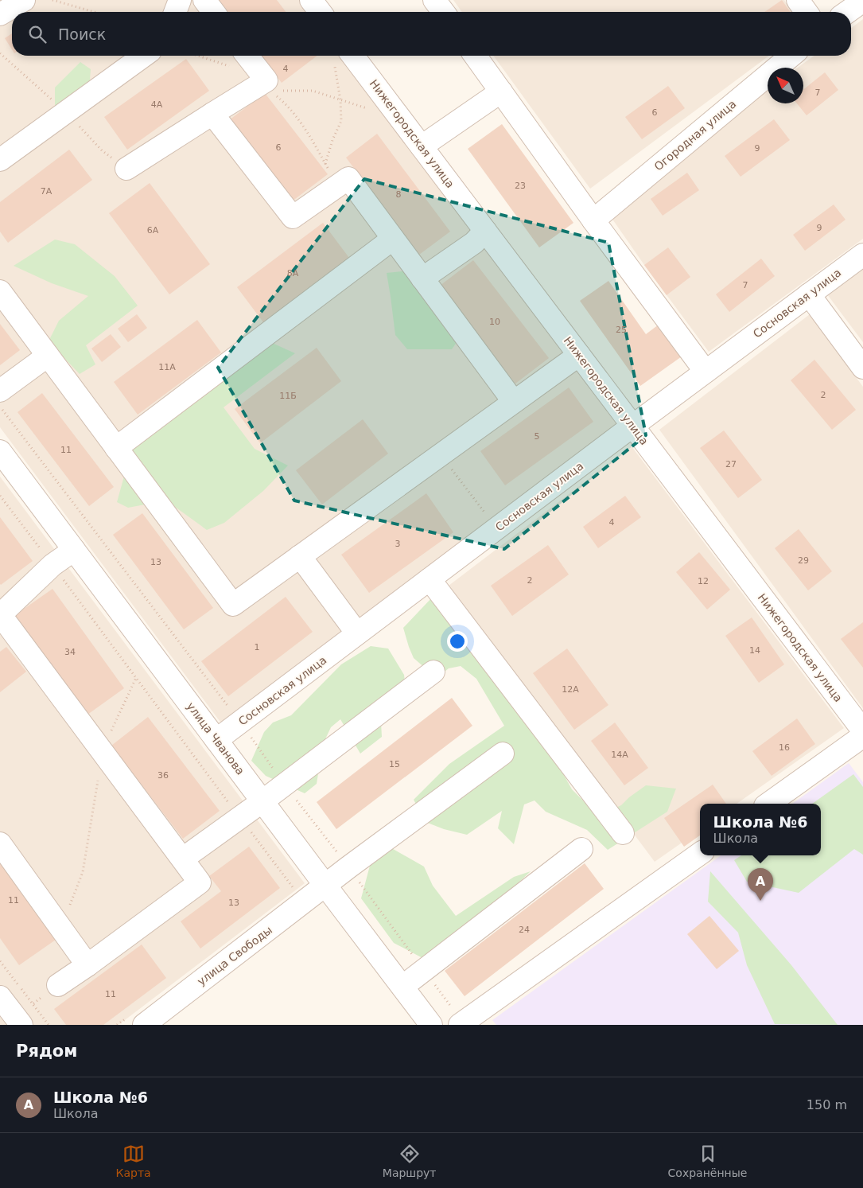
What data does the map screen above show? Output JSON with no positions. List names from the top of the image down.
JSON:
{
  "streets": {
    "street": [
      "Нижегородская улица",
      "Огородная улица",
      "Сосновская улица",
      "улица Чванова",
      "улица Свободы"
    ]
  },
  "crossings": [
    ["Нижегородская улица", "Сосновская улица"],
    ["Сосновская улица", "улица Чванова"],
    ["улица Чванова", "улица Свободы"]
  ],
  "house_numbers": [
    "4",
    "7",
    "4А",
    "6",
    "6",
    "9",
    "23",
    "7А",
    "8",
    "9",
    "6А",
    "8А",
    "7",
    "10",
    "25",
    "11А",
    "2",
    "11Б",
    "5",
    "11",
    "27",
    "4",
    "3",
    "29",
    "13",
    "2",
    "12",
    "1",
    "14",
    "34",
    "12А",
    "16",
    "14А",
    "15",
    "36",
    "11",
    "13",
    "24",
    "11"
  ],
  "north": "top left",
  "page": {
    "search": "Поиск",
    "popup": ["Школа №6", "Школа"],
    "pins": "A",
    "heading": "Рядом",
    "list": [
      {
        "mark": "A",
        "name": "Школа №6",
        "note": "Школа",
        "value": "150 m"
      }
    ],
    "nav": ["Карта", "Маршрут", "Сохранённые"]
  }
}
